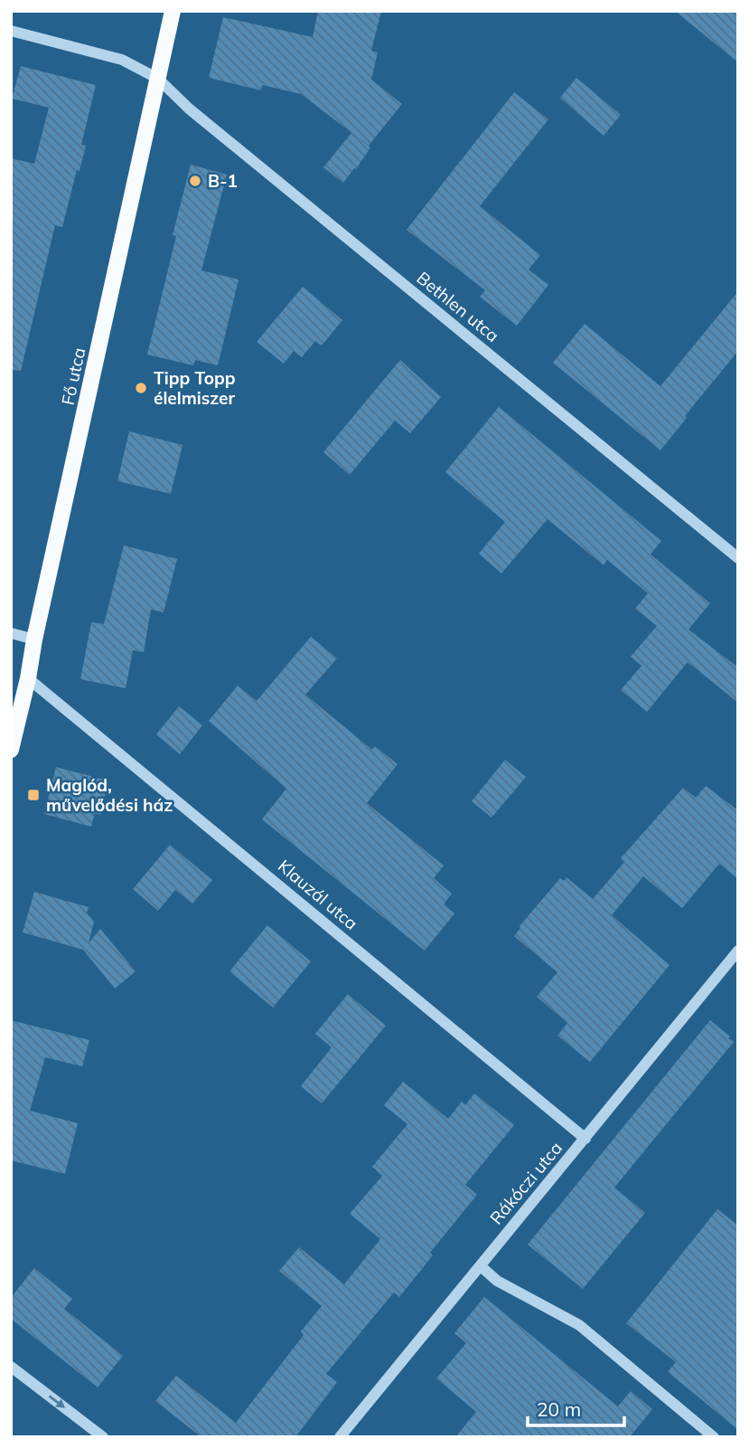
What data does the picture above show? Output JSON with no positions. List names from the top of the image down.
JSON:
{
  "streets": {
    "main road": ["Fő utca"],
    "street": ["Bethlen utca", "Klauzál utca", "Rákóczi utca"]
  },
  "crossings": [
    ["Bethlen utca", "Fő utca"],
    ["Fő utca", "Klauzál utca"],
    ["Klauzál utca", "Rákóczi utca"]
  ],
  "places": {
    "other": ["B-1", "Tipp Topp élelmiszer"],
    "transit": ["Maglód, művelődési ház"]
  },
  "scale_bar": "20 m"
}
